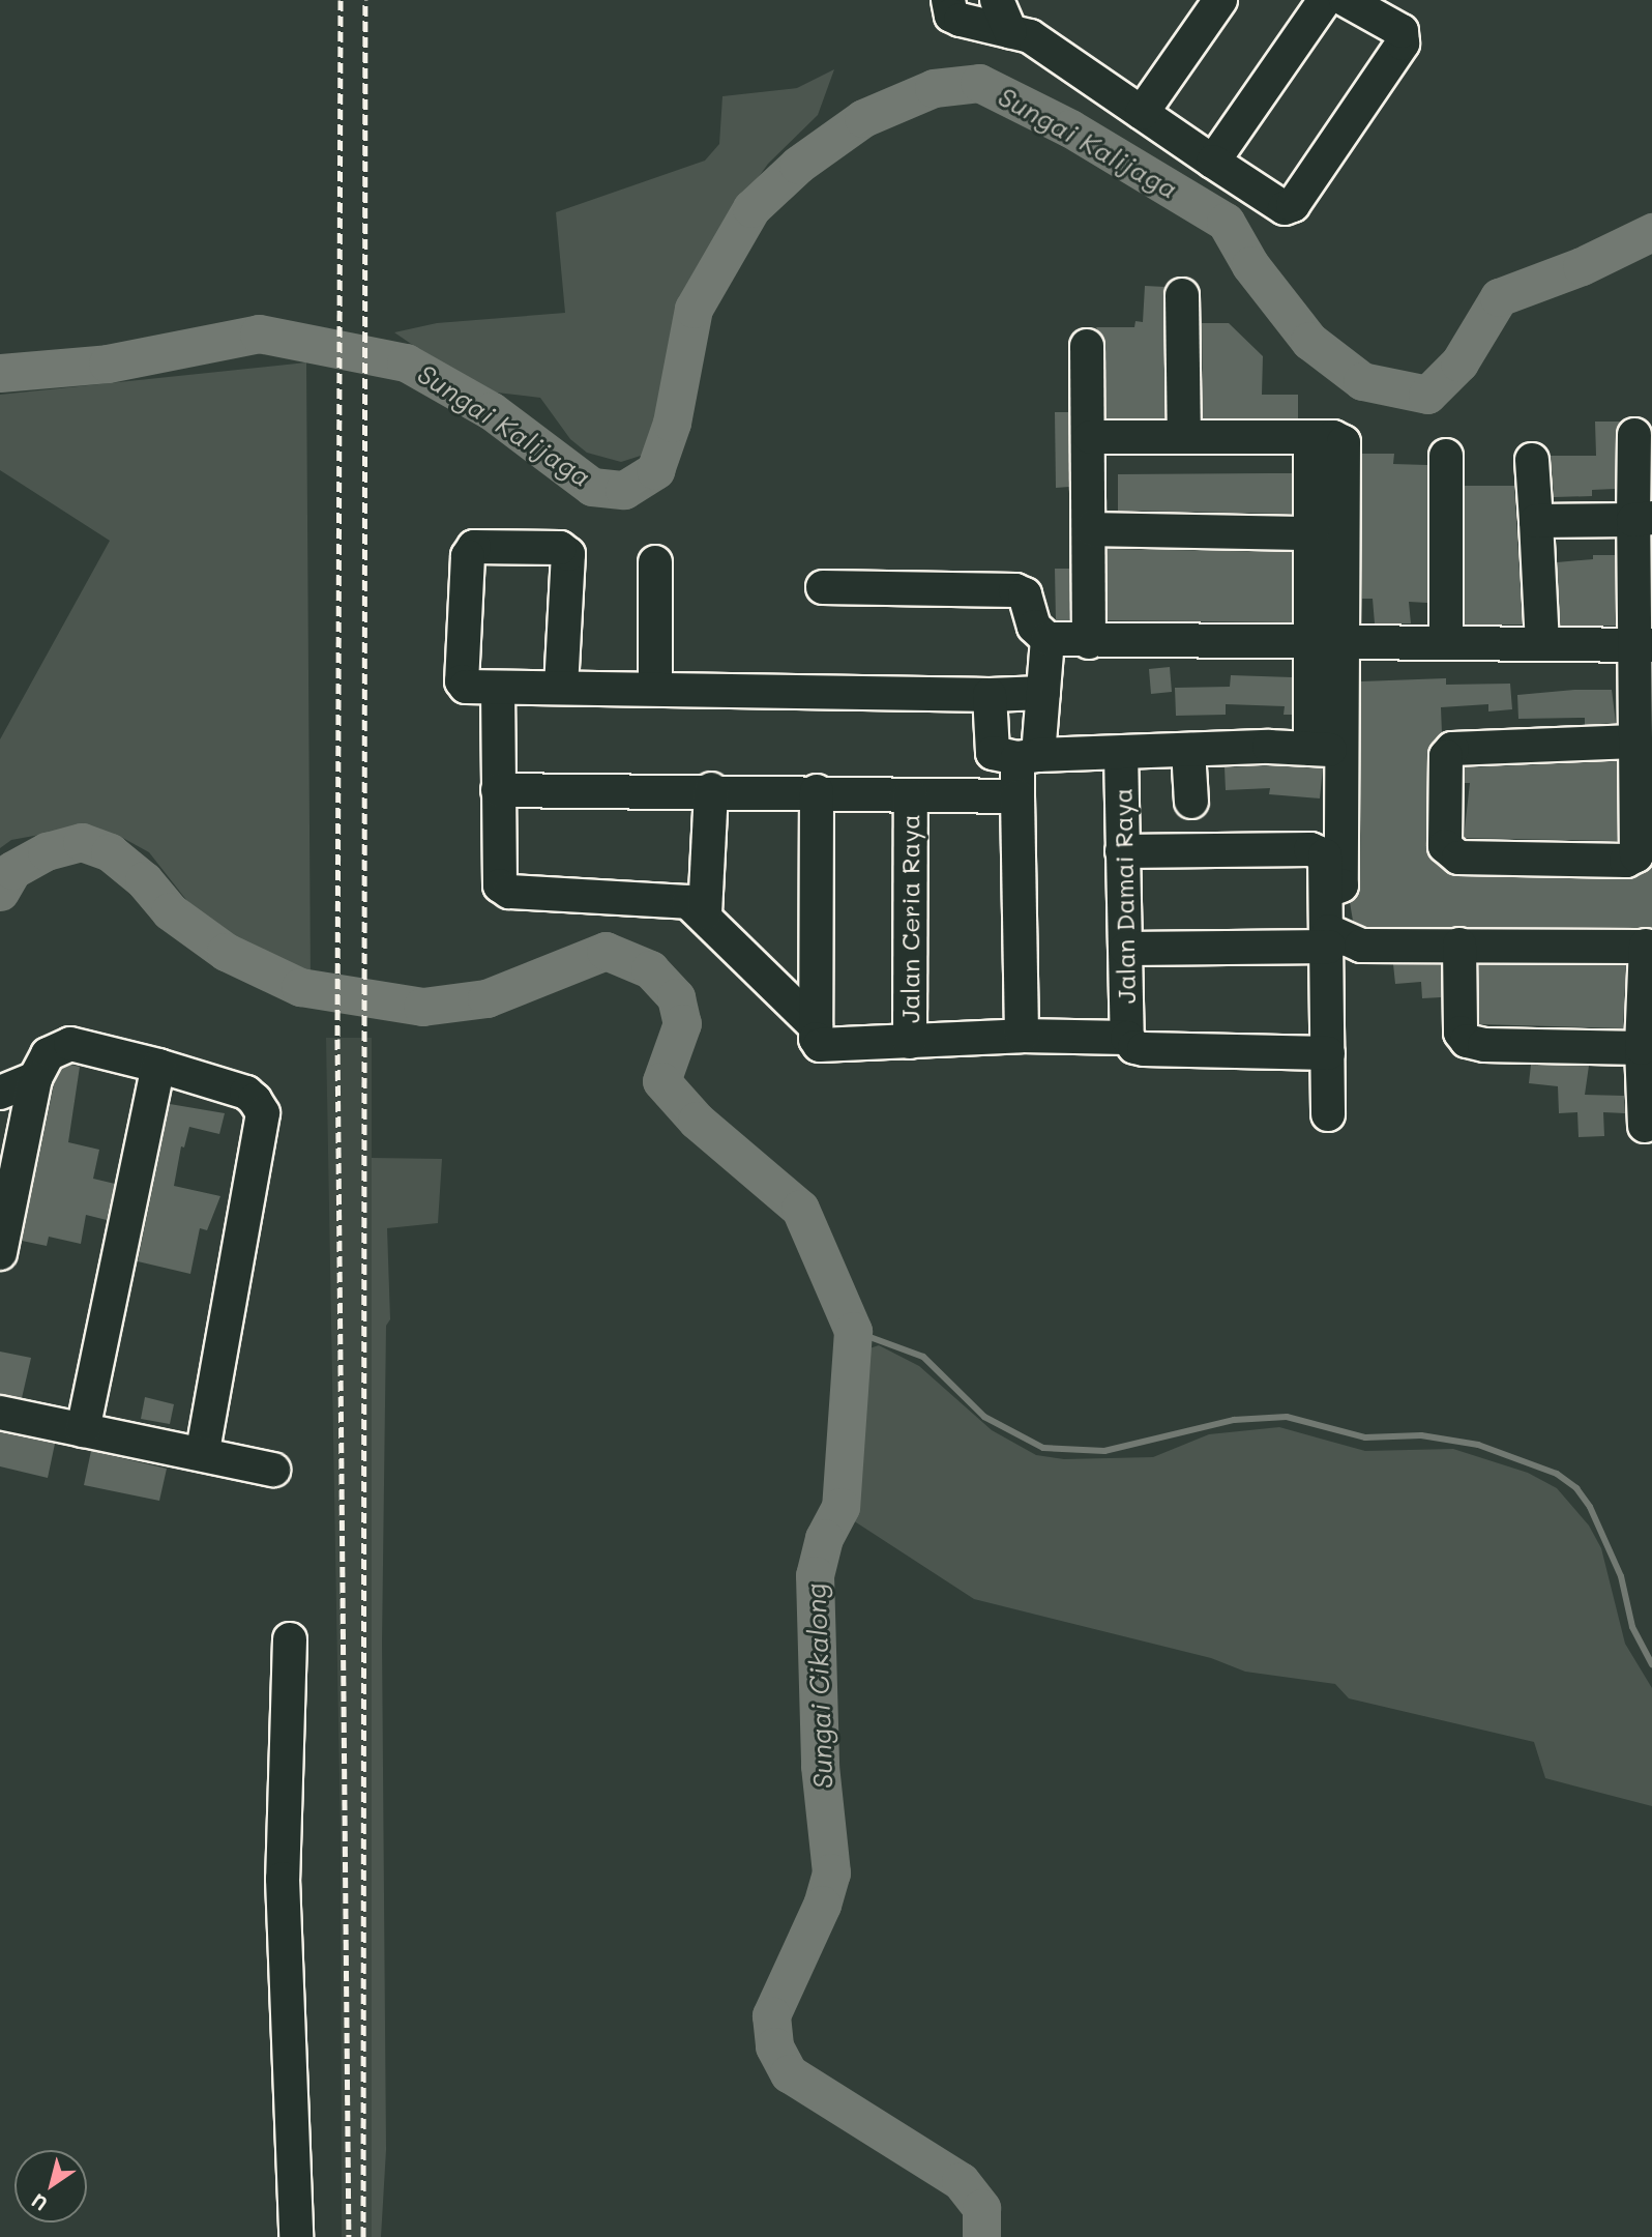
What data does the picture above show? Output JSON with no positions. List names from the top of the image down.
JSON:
{
  "streets": {
    "street": ["Jalan Damai Raya", "Jalan Ceria Raya"]
  },
  "water": ["Sungai Kalijaga", "Sungai Cikalong"],
  "north": "bottom left"
}
